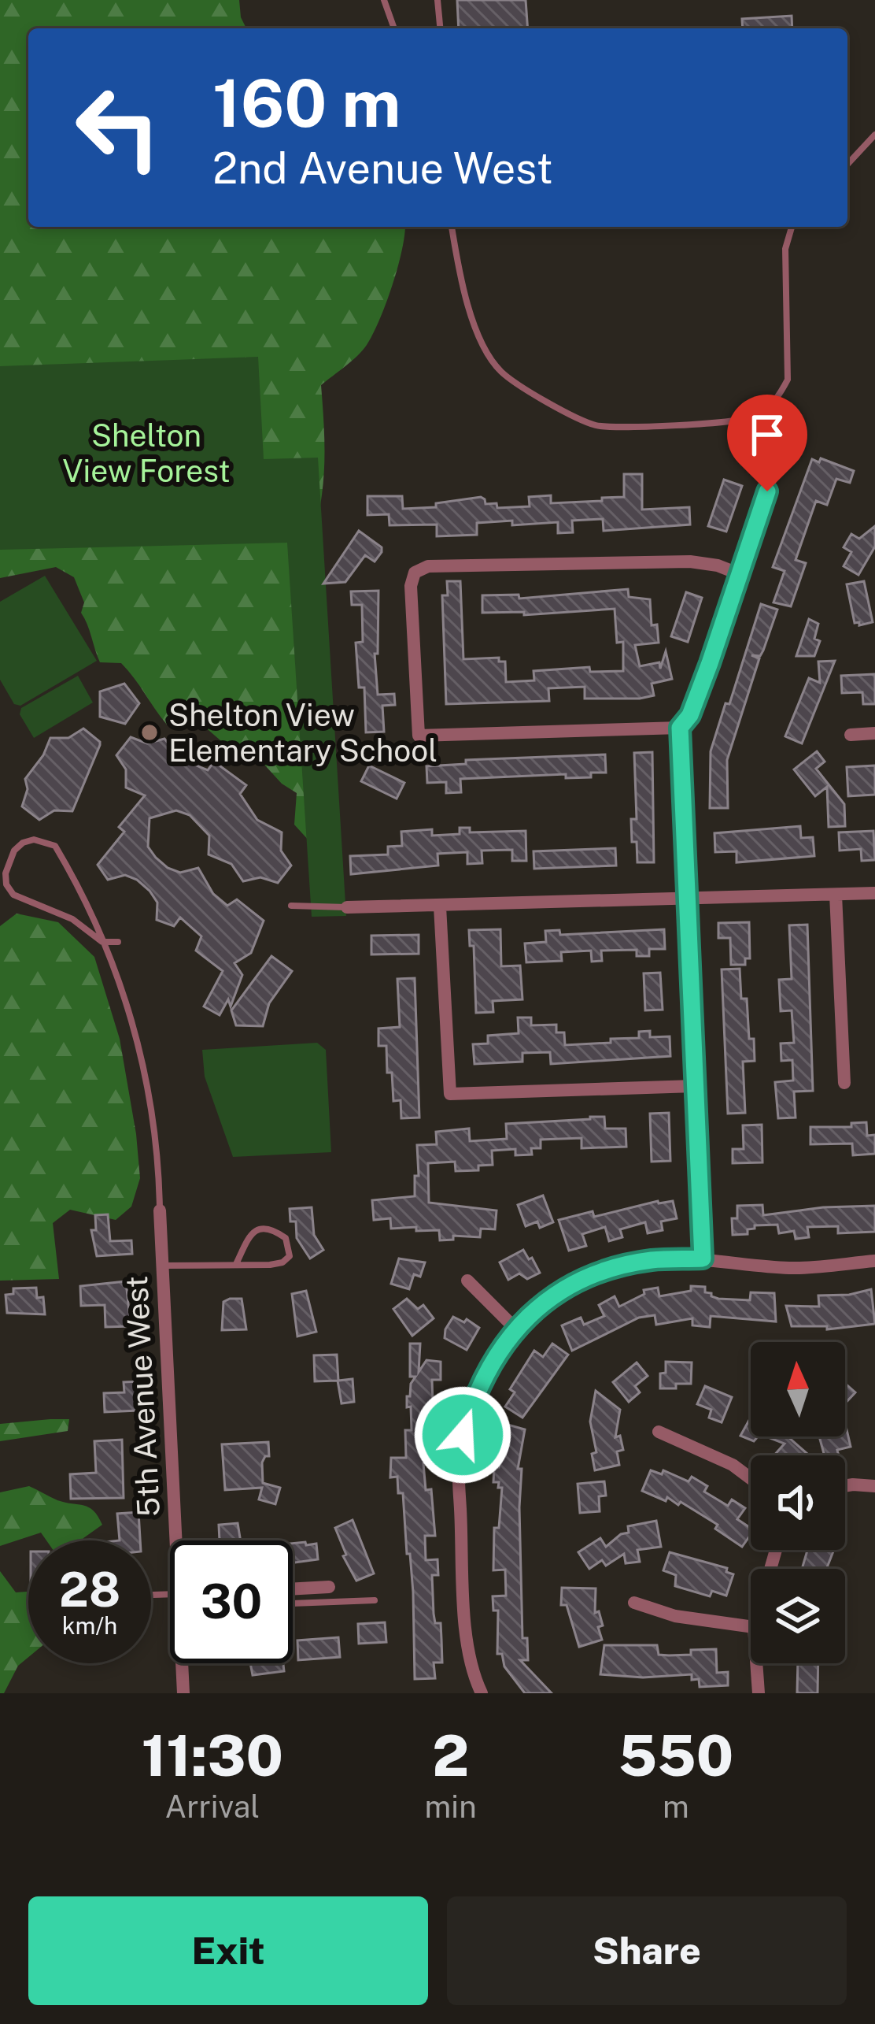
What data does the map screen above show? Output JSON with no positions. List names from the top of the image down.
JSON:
{
  "streets": {
    "street": ["5th Avenue West"]
  },
  "parks": ["Shelton View Forest"],
  "places": ["Shelton View Elementary School"],
  "north": "top",
  "page": {
    "turn": ["160 m", "2nd Avenue West"],
    "speed": "28 km/h",
    "limit": "30",
    "eta": [
      "11:30",
      "Arrival",
      "2",
      "min",
      "550",
      "m"
    ],
    "buttons": ["Exit", "Share"]
  }
}
